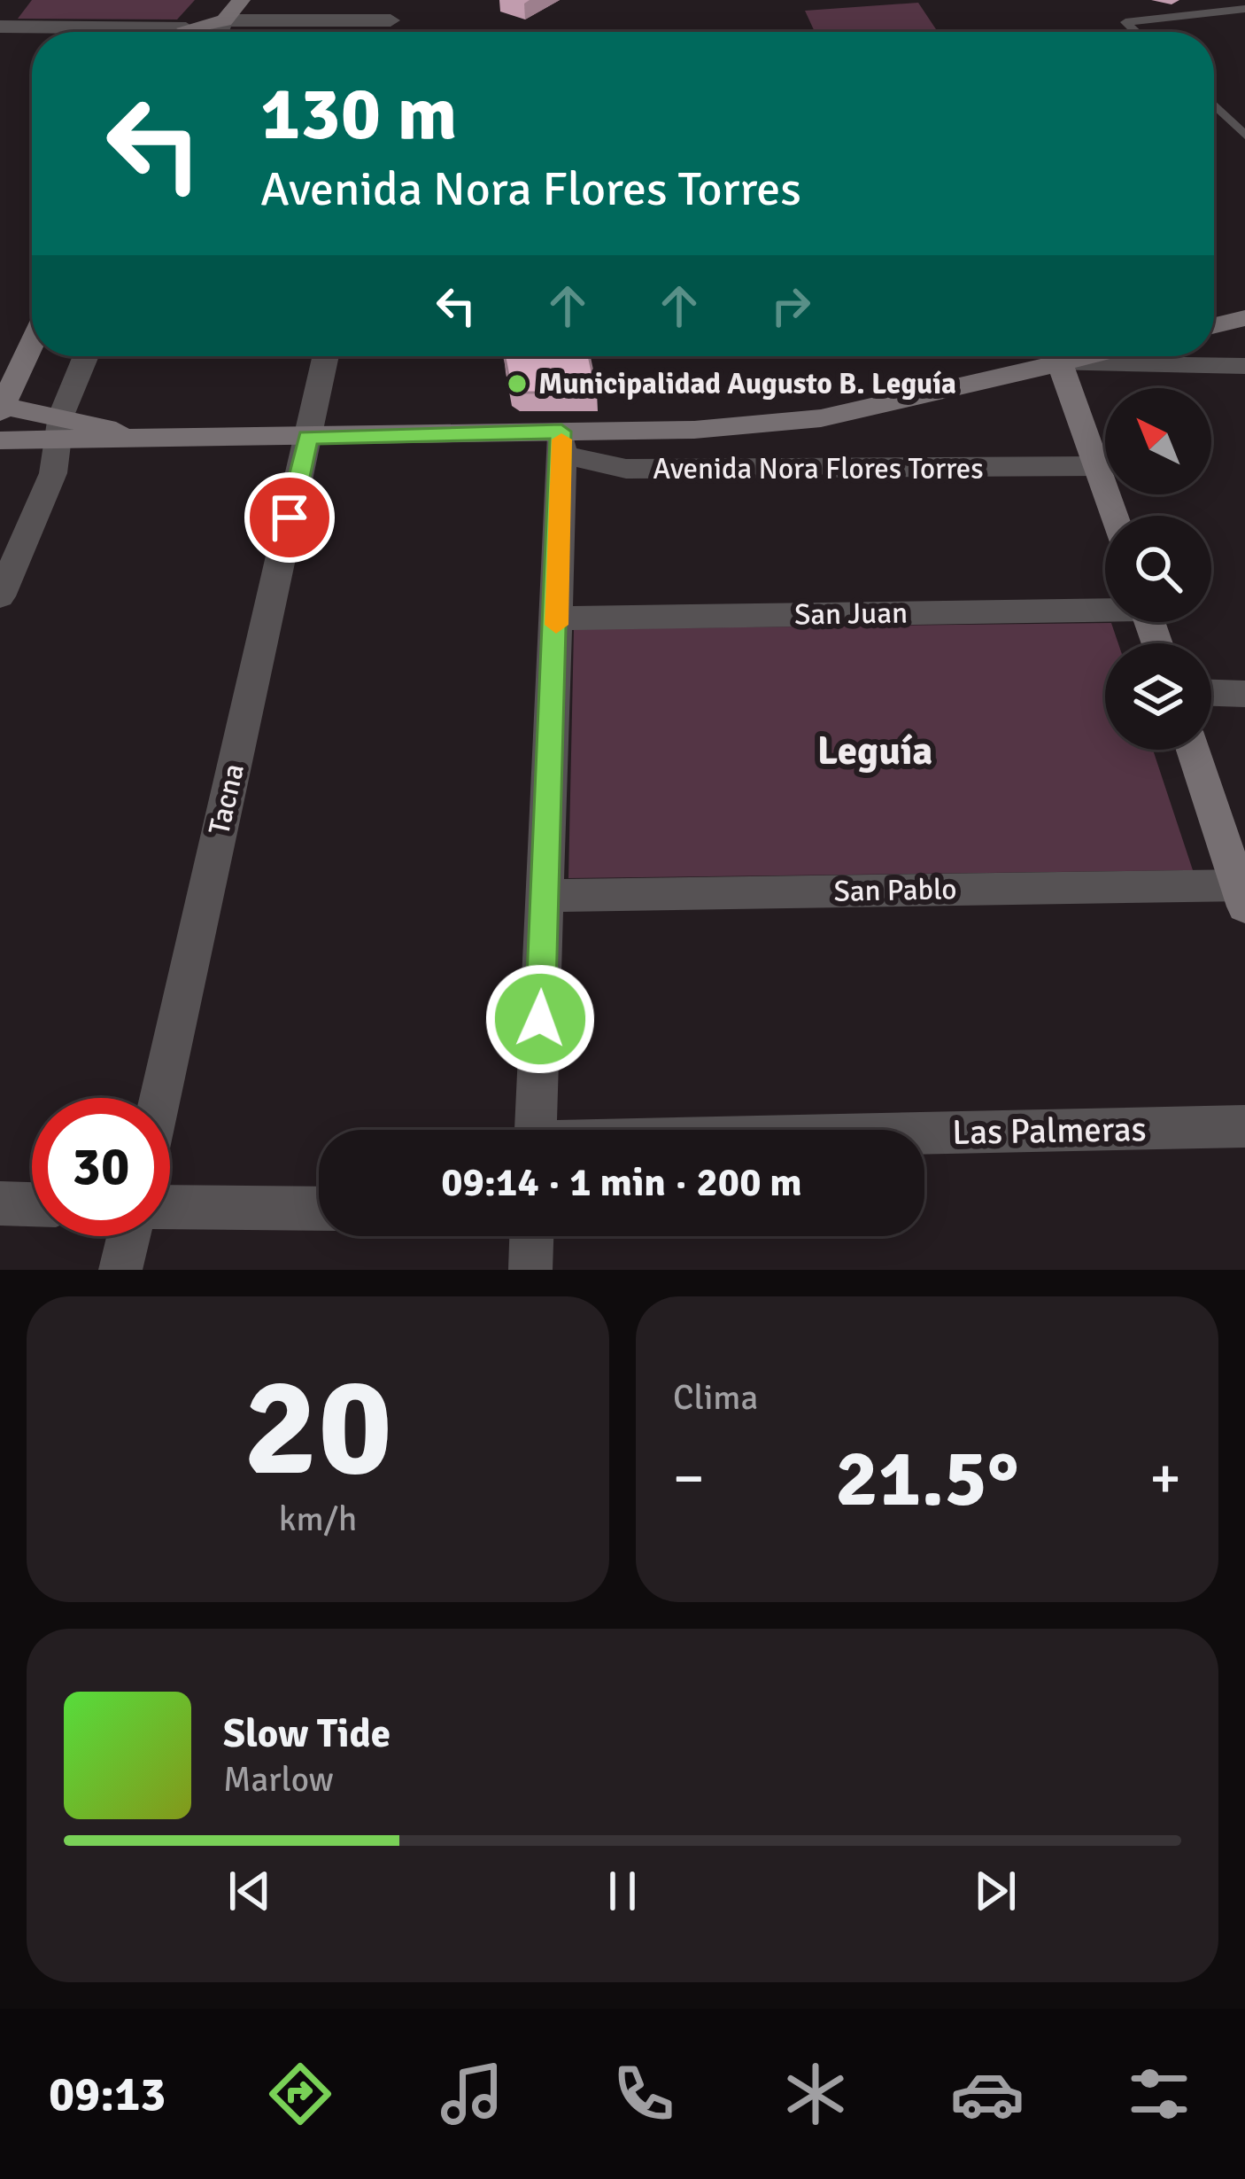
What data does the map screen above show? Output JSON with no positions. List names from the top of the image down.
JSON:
{
  "streets": {
    "street": [
      "Avenida Nora Flores Torres",
      "San Juan",
      "Tacna",
      "San Pablo",
      "Las Palmeras"
    ]
  },
  "crossings": [
    ["Avenida Nora Flores Torres", "Tacna"]
  ],
  "districts": ["Leguía"],
  "places": ["Municipalidad Augusto B. Leguía"],
  "north": "top left",
  "page": {
    "turn": ["130 m", "Avenida Nora Flores Torres"],
    "limit": "30",
    "trip": "09:14 · 1 min · 200 m",
    "tile": [
      ["20", "km/h"],
      "Clima"
    ],
    "heat": ["−", "21.5°", "+"],
    "song": ["Slow Tide", "Marlow"],
    "tabs": "09:13"
  }
}
